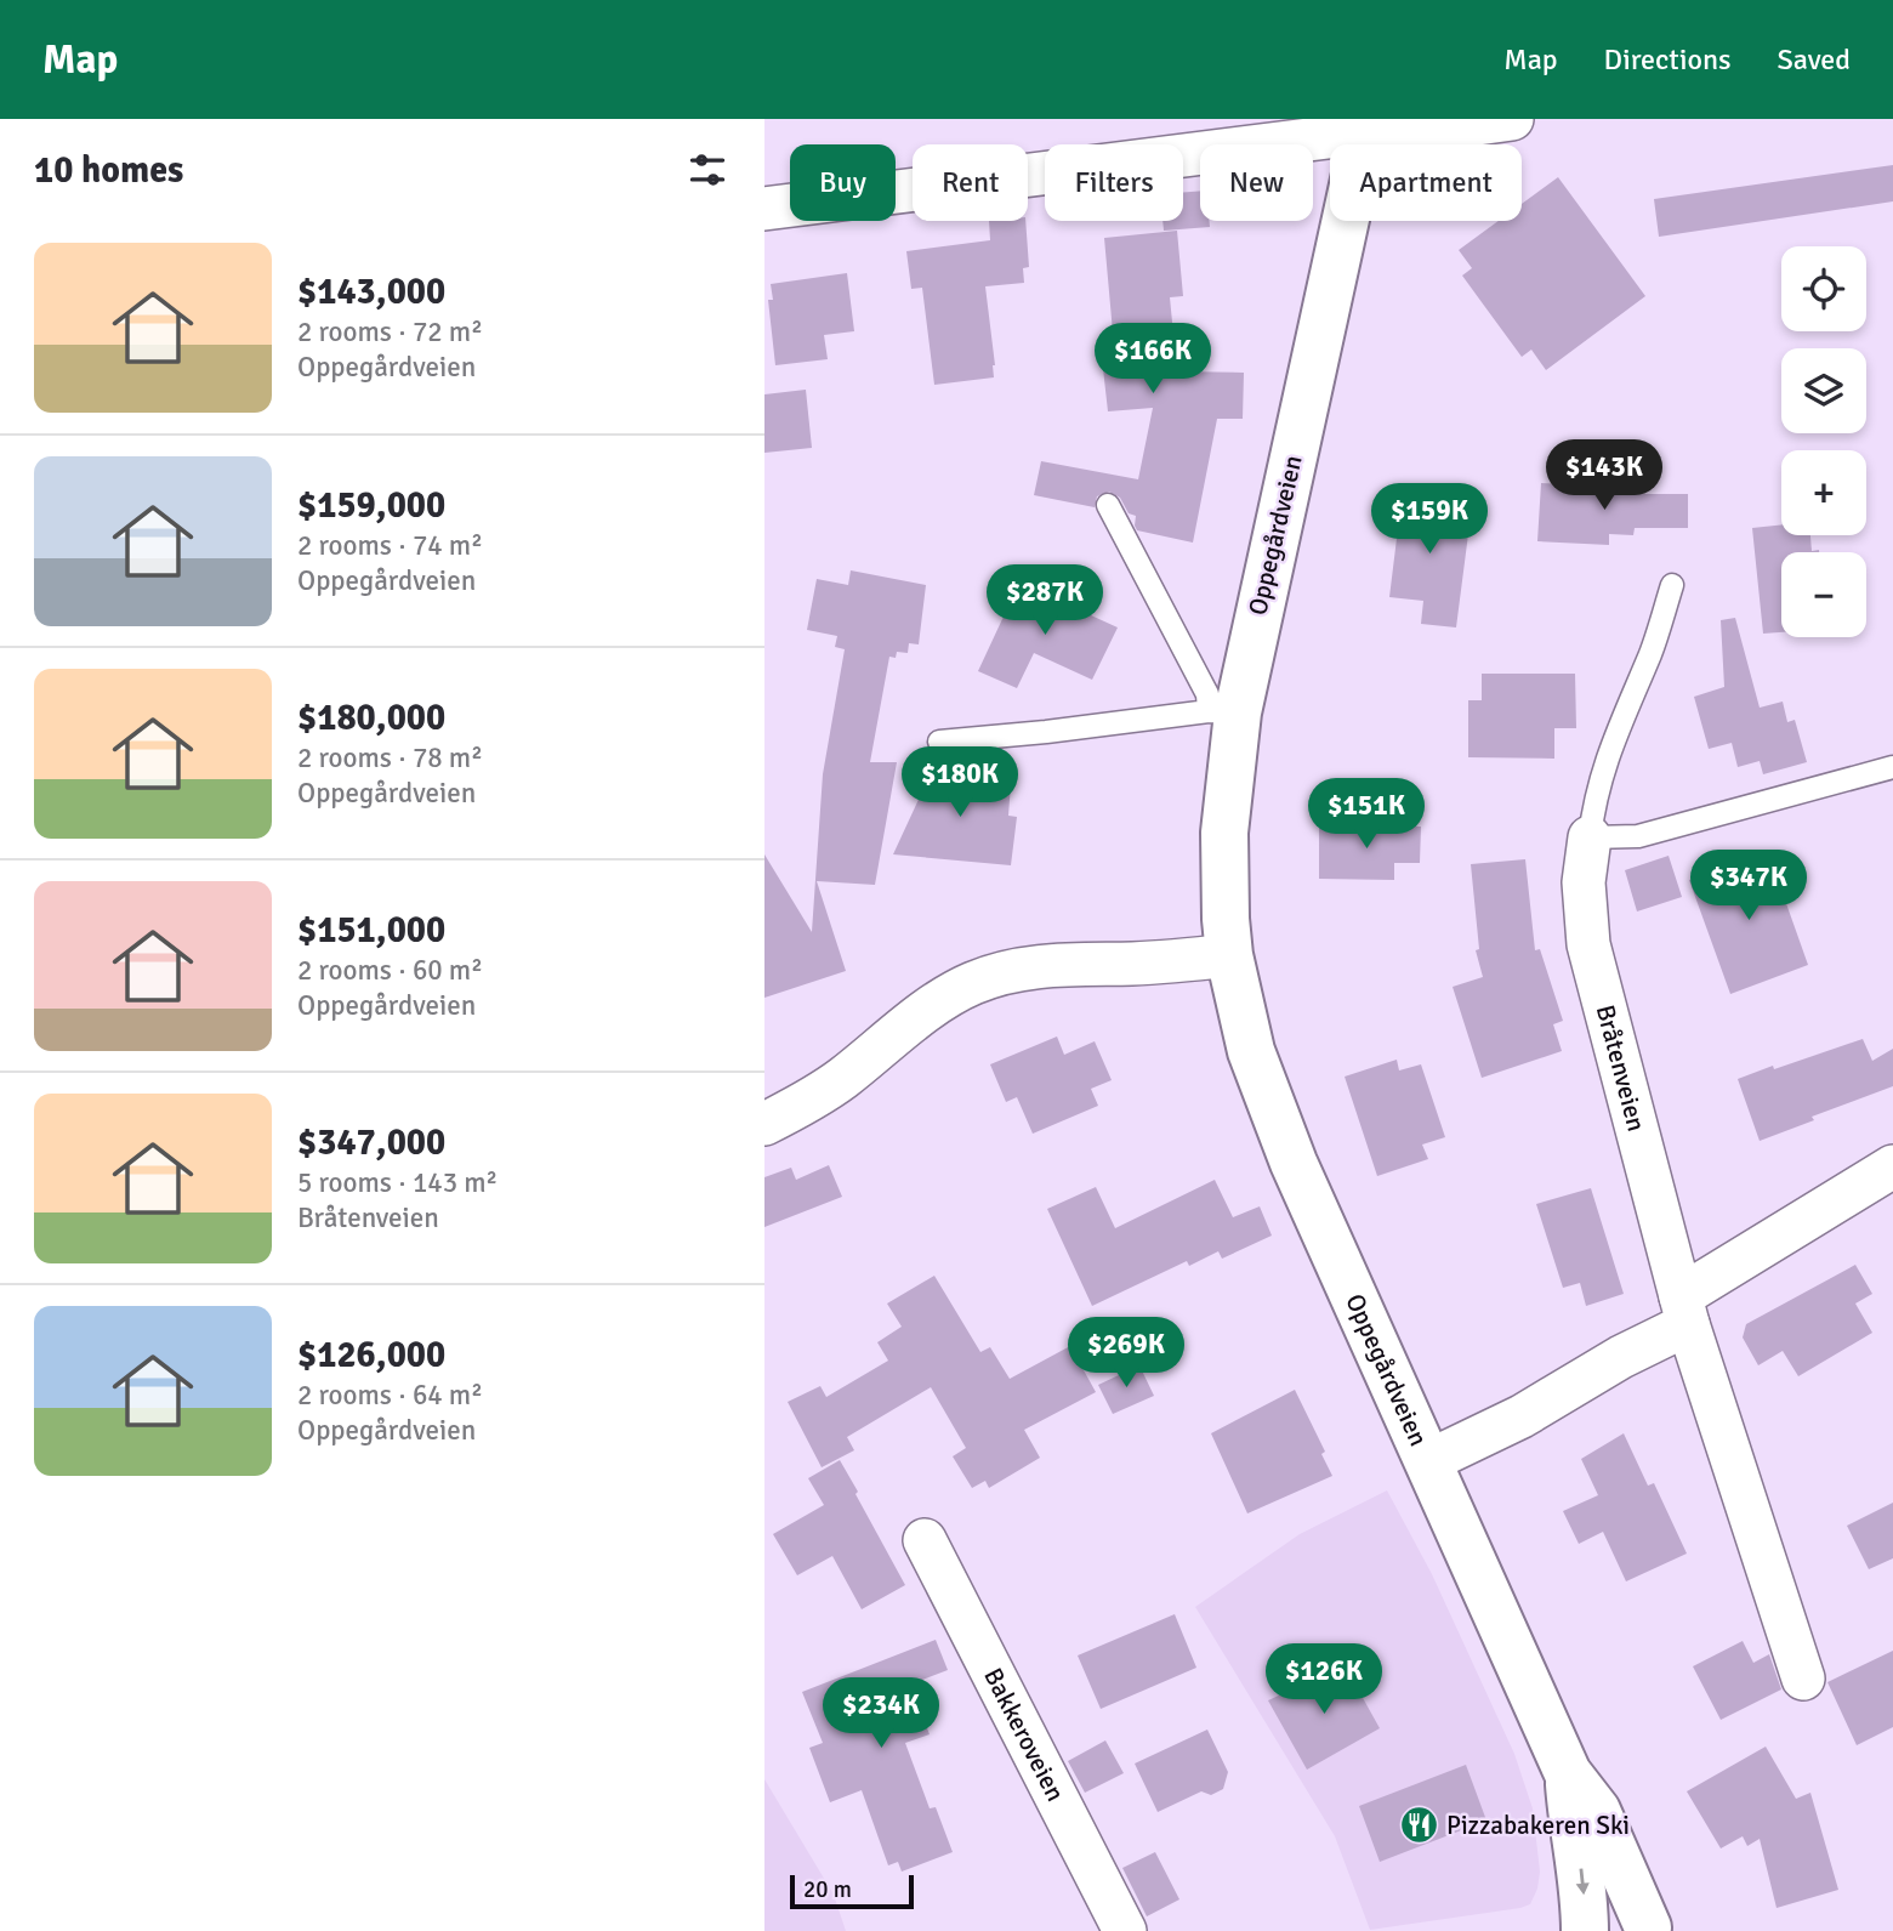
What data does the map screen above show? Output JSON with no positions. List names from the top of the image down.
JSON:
{
  "streets": {
    "main road": ["Oppegårdveien"],
    "street": ["Bråtenveien", "Bakkeroveien"]
  },
  "places": {
    "restaurant": ["Pizzabakeren Ski"]
  },
  "scale_bar": "20 m",
  "page": {
    "header": "Map",
    "nav": ["Map", "Directions", "Saved"],
    "heading": "10 homes",
    "chip": [
      "Buy",
      "Rent",
      "Filters",
      "New",
      "Apartment"
    ],
    "list": [
      {
        "name": "$143,000",
        "note": "2 rooms · 72 m² · Oppegårdveien"
      },
      {
        "name": "$159,000",
        "note": "2 rooms · 74 m² · Oppegårdveien"
      },
      {
        "name": "$180,000",
        "note": "2 rooms · 78 m² · Oppegårdveien"
      },
      {
        "name": "$151,000",
        "note": "2 rooms · 60 m² · Oppegårdveien"
      },
      {
        "name": "$347,000",
        "note": "5 rooms · 143 m² · Bråtenveien"
      },
      {
        "name": "$126,000",
        "note": "2 rooms · 64 m² · Oppegårdveien"
      }
    ],
    "map_buttons": ["+", "−"],
    "price": [
      "$166K",
      "$143K",
      "$159K",
      "$287K",
      "$180K",
      "$151K",
      "$347K",
      "$269K",
      "$126K",
      "$234K"
    ],
    "scale": "20 m"
  }
}
